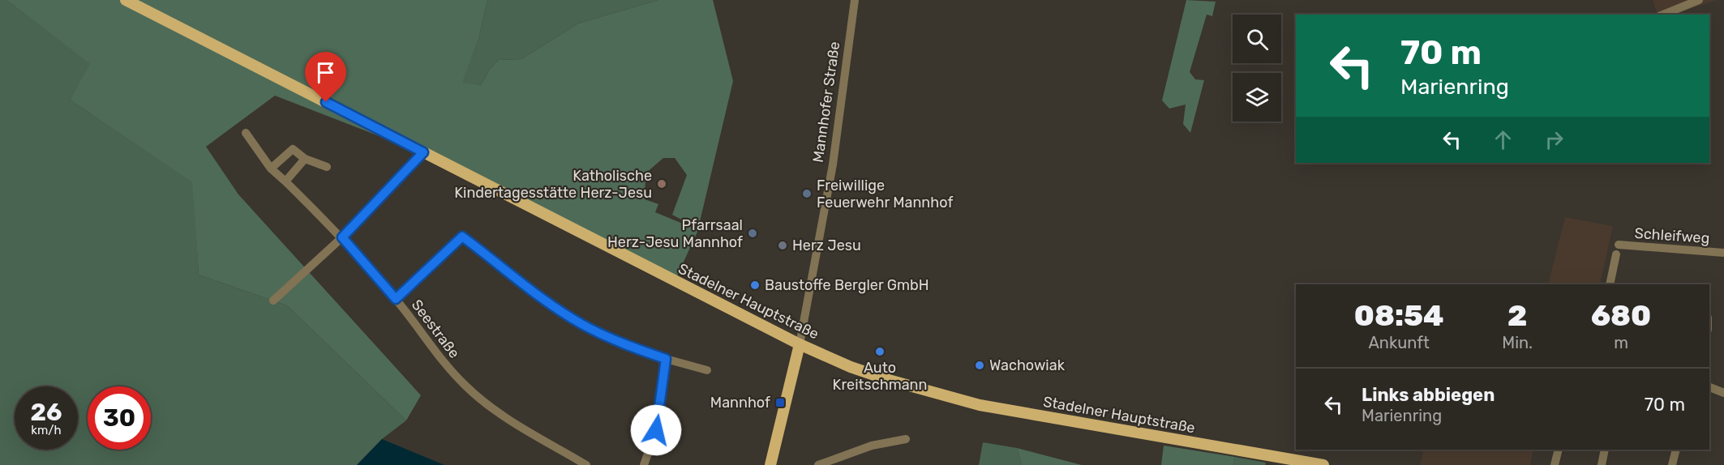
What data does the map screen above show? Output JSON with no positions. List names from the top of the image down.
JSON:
{
  "streets": {
    "main road": ["Mannhofer Straße", "Stadelner Hauptstraße"],
    "street": ["Schleifweg", "Seestraße"]
  },
  "crossings": [
    ["Mannhofer Straße", "Stadelner Hauptstraße"]
  ],
  "places": {
    "other": [
      "Katholische Kindertagesstätte Herz-Jesu",
      "Freiwillige Feuerwehr Mannhof",
      "Pfarrsaal Herz-Jesu Mannhof",
      "Herz Jesu",
      "Baustoffe Bergler GmbH",
      "Auto Kreitschmann",
      "Wachowiak"
    ],
    "transit": ["Mannhof"]
  },
  "page": {
    "turn": ["70 m", "Marienring"],
    "eta": [
      "08:54",
      "Ankunft",
      "2",
      "Min.",
      "680",
      "m"
    ],
    "list": [
      {
        "name": "Links abbiegen",
        "note": "Marienring",
        "value": "70 m"
      }
    ],
    "speed": "26 km/h",
    "limit": "30"
  }
}
